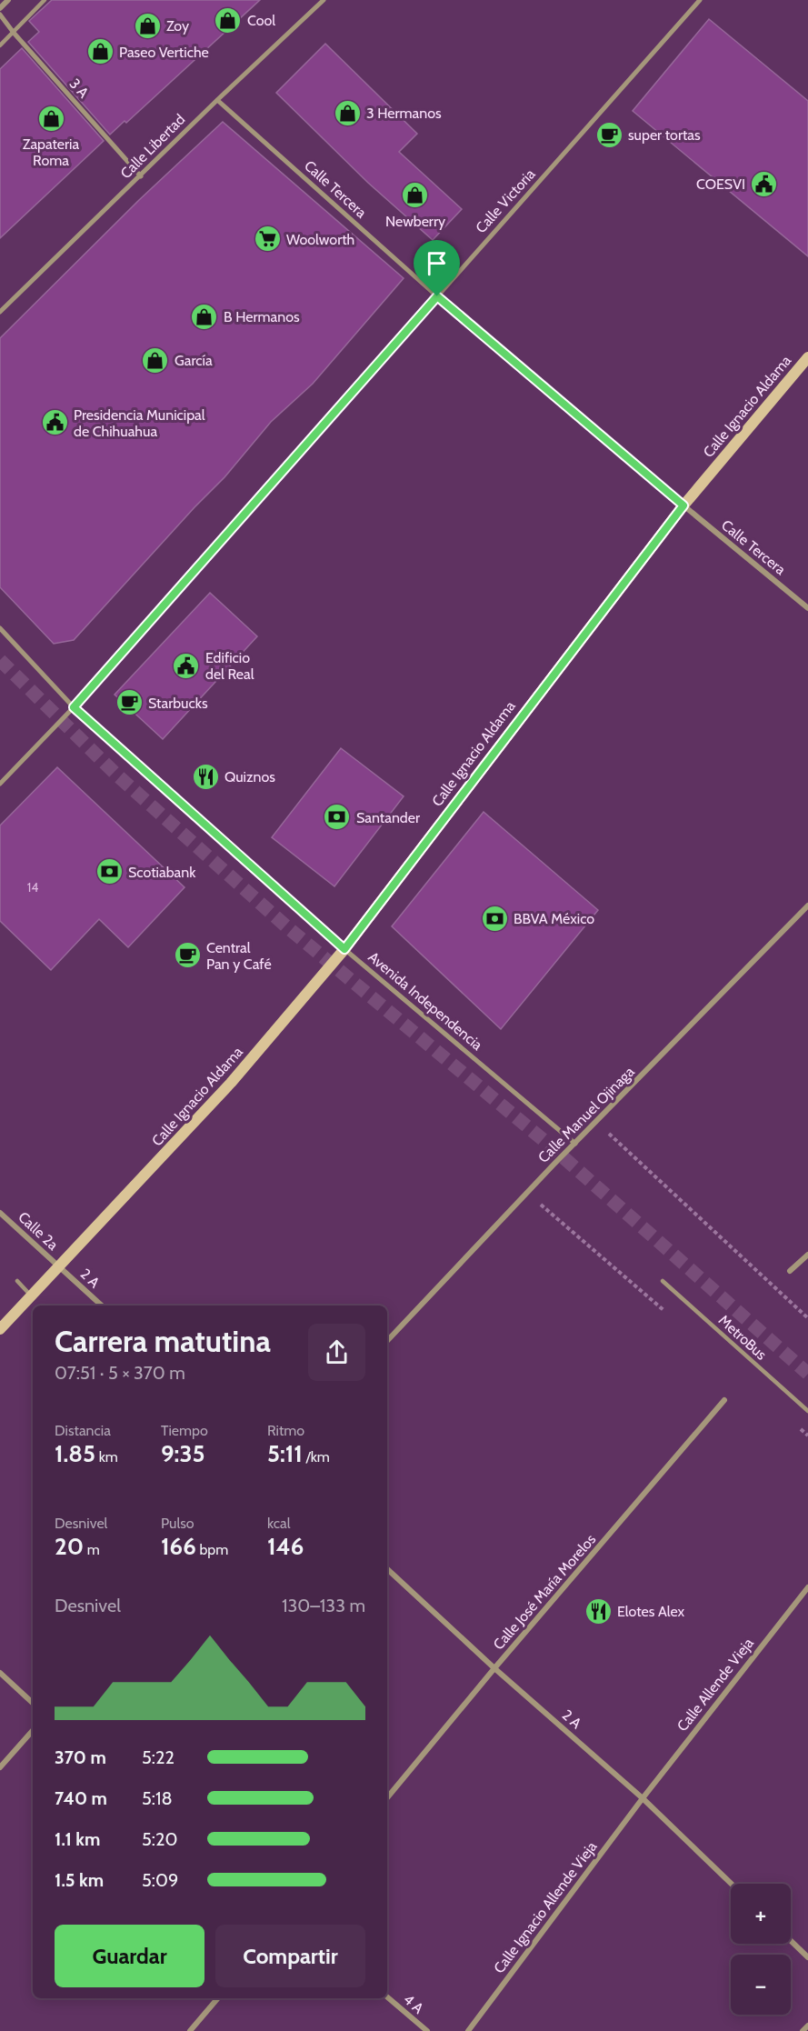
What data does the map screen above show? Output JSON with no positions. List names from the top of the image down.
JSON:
{
  "streets": {
    "main road": ["Calle Ignacio Aldama"],
    "street": [
      "3 A",
      "Calle Libertad",
      "Calle Tercera",
      "Calle Victoria",
      "Avenida Independencia",
      "Calle Manuel Ojinaga",
      "Calle 2a",
      "2 A",
      "Calle José María Morelos",
      "Calle Allende Vieja",
      "Calle Ignacio Allende Vieja",
      "4 A"
    ],
    "lane": ["MetroBus"]
  },
  "crossings": [
    ["3 A", "Calle Libertad"],
    ["Calle Libertad", "Calle Tercera"],
    ["Calle Tercera", "Calle Victoria"],
    ["Calle Tercera", "Calle Ignacio Aldama"],
    ["Calle Victoria", "Avenida Independencia"],
    ["Calle Ignacio Aldama", "Avenida Independencia"],
    ["Calle Ignacio Aldama", "Calle 2a"],
    ["Calle Ignacio Aldama", "2 A"],
    ["Avenida Independencia", "Calle Manuel Ojinaga"],
    ["Calle 2a", "2 A"],
    ["2 A", "Calle José María Morelos"],
    ["2 A", "Calle Allende Vieja"],
    ["2 A", "Calle Ignacio Allende Vieja"],
    ["Calle Allende Vieja", "Calle Ignacio Allende Vieja"]
  ],
  "places": {
    "shop": [
      "Cool",
      "Zoy",
      "Paseo Vertiche",
      "3 Hermanos",
      "Zapateria Roma",
      "Newberry",
      "B Hermanos",
      "García"
    ],
    "cafe": ["super tortas", "Starbucks", "Central Pan y Café"],
    "public building": ["COESVI", "Presidencia Municipal de Chihuahua", "Edificio del Real"],
    "supermarket": ["Woolworth"],
    "restaurant": ["Quiznos", "Elotes Alex"],
    "bank": ["Santander", "Scotiabank", "BBVA México"]
  },
  "house_numbers": ["14"],
  "page": {
    "heading": ["Carrera matutina", "07:51 · 5 × 370 m"],
    "stats": [
      ["Distancia", "1.85 km"],
      ["Tiempo", "9:35"],
      ["Ritmo", "5:11 /km"],
      ["Desnivel", "20 m"],
      ["Pulso", "166 bpm"],
      ["kcal", "146"]
    ],
    "chart": ["Desnivel", "130–133 m"],
    "list": [
      {
        "name": "370 m",
        "note": "5:22"
      },
      {
        "name": "740 m",
        "note": "5:18"
      },
      {
        "name": "1.1 km",
        "note": "5:20"
      },
      {
        "name": "1.5 km",
        "note": "5:09"
      }
    ],
    "map_buttons": ["+", "−"],
    "buttons": ["Guardar", "Compartir"]
  }
}
